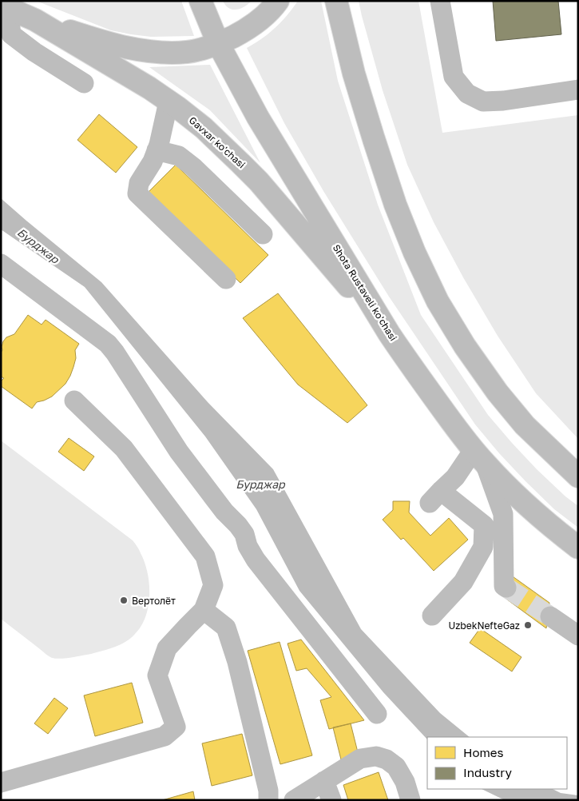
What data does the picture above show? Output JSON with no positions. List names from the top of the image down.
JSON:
{
  "streets": {
    "main road": ["Gavxar ko'chasi", "Shota Rustaveli ko'chasi"]
  },
  "crossings": [
    ["Gavxar ko'chasi", "Shota Rustaveli ko'chasi"]
  ],
  "water": ["Бурджар"],
  "places": ["Вертолёт", "UzbekNefteGaz"],
  "legend": ["Homes", "Industry"]
}
